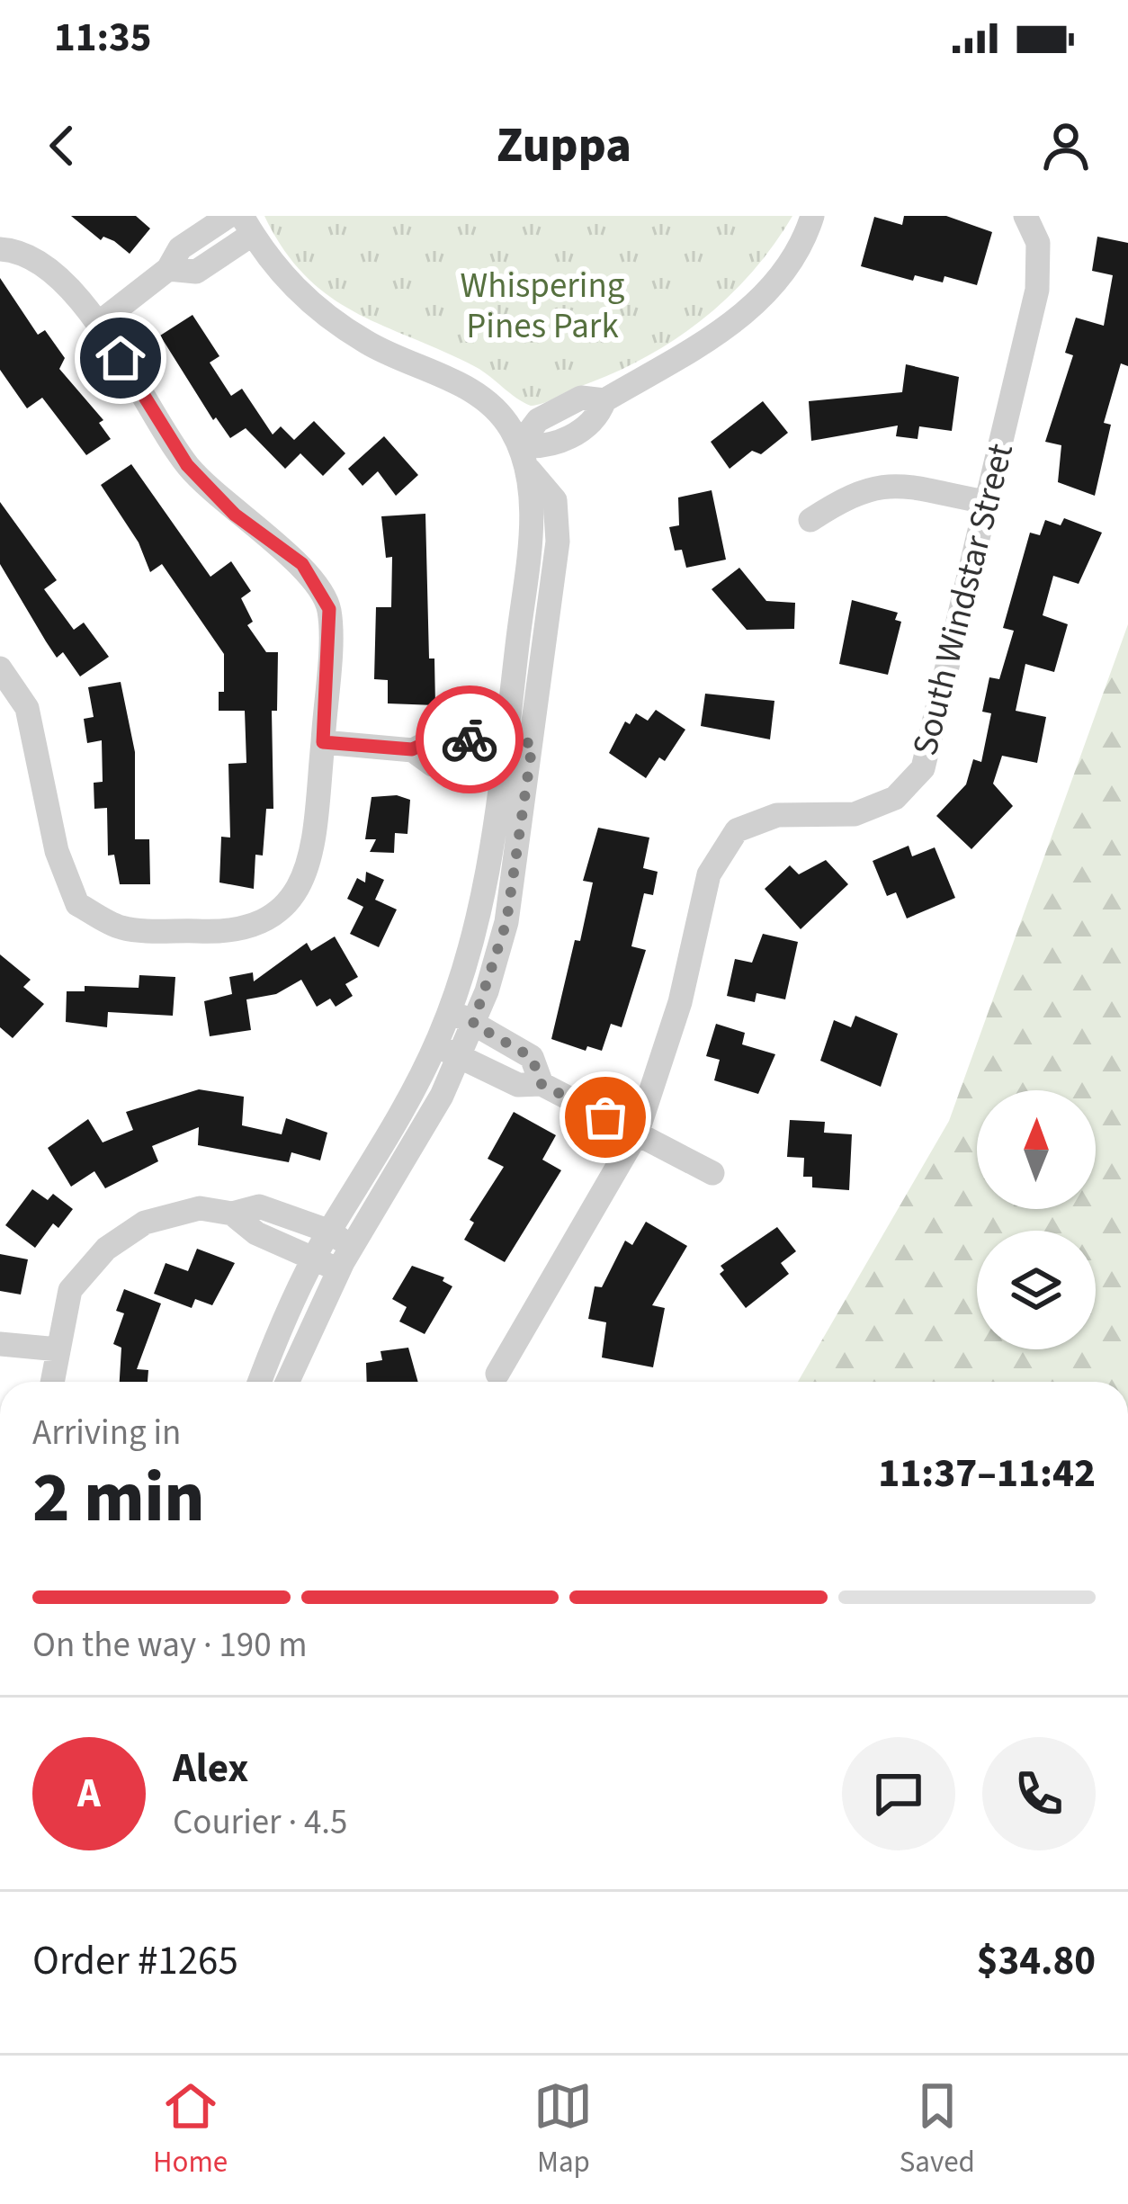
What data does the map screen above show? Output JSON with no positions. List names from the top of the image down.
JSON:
{
  "streets": {
    "street": ["South Windstar Street"]
  },
  "parks": ["Whispering Pines Park"],
  "north": "top",
  "page": {
    "status": "11:35",
    "header": "Zuppa",
    "heading": ["2 min", "Arriving in", "11:37–11:42"],
    "panel": [
      "Alex",
      "Courier · 4.5",
      "Order #1265",
      "$34.80"
    ],
    "bar": "On the way · 190 m",
    "round": "A",
    "tabs": ["Home", "Map", "Saved"]
  }
}
